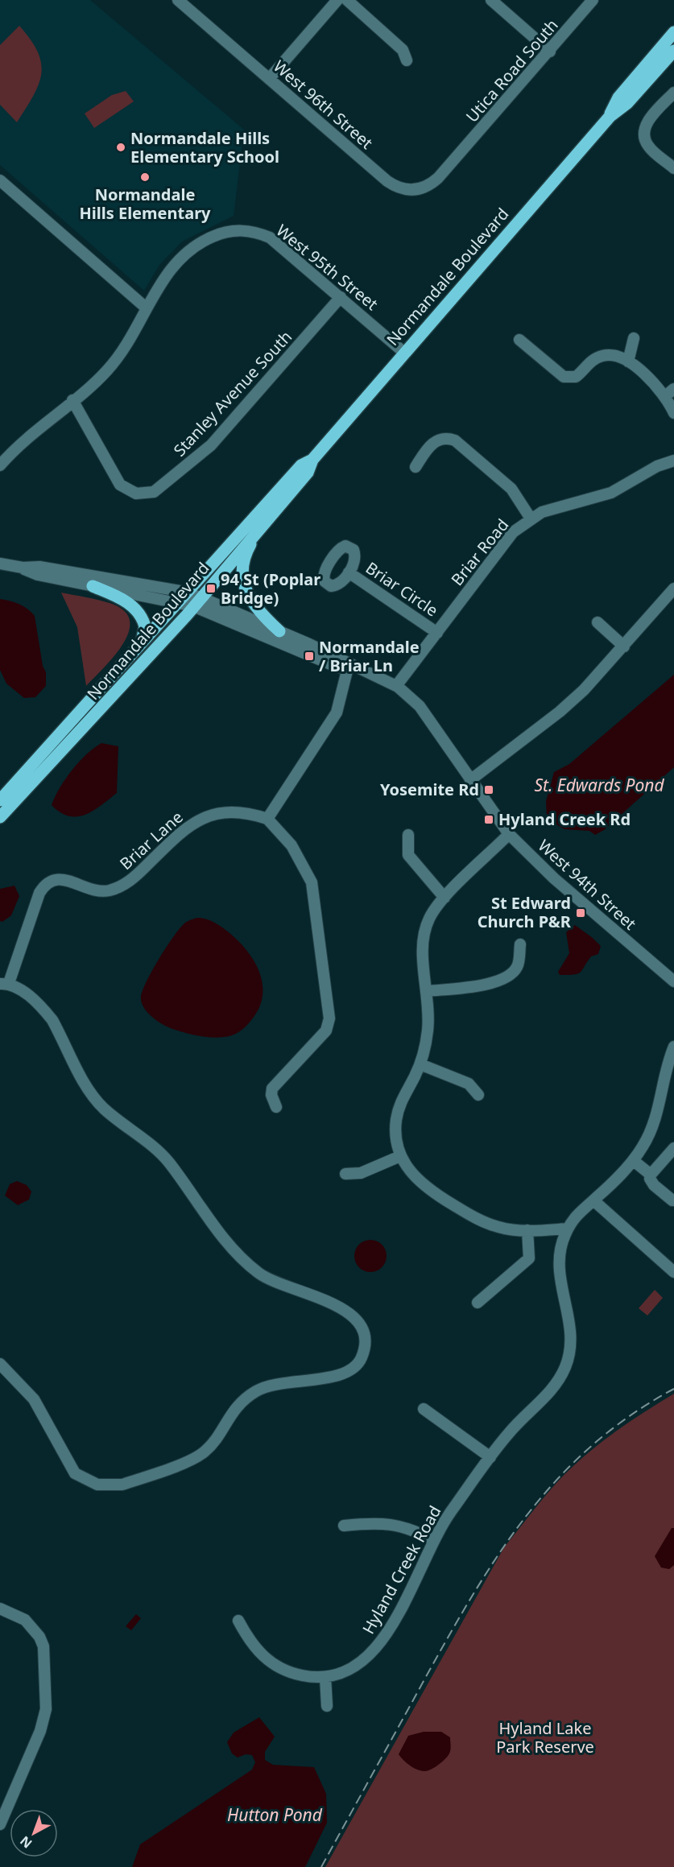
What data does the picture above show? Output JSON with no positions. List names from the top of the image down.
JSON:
{
  "streets": {
    "main road": ["Normandale Boulevard"],
    "street": [
      "Utica Road South",
      "West 96th Street",
      "West 95th Street",
      "Stanley Avenue South",
      "Briar Road",
      "Briar Circle",
      "Briar Lane",
      "West 94th Street",
      "Hyland Creek Road"
    ]
  },
  "crossings": [
    ["Utica Road South", "West 96th Street"],
    ["West 95th Street", "Normandale Boulevard"],
    ["West 95th Street", "Stanley Avenue South"],
    ["Normandale Boulevard", "West 94th Street"],
    ["Briar Road", "Briar Circle"],
    ["Briar Road", "West 94th Street"]
  ],
  "water": ["St. Edwards Pond", "Hutton Pond"],
  "parks": ["Hyland Lake Park Reserve"],
  "places": {
    "other": ["Normandale Hills Elementary School", "Normandale Hills Elementary"],
    "transit": [
      "94 St (Poplar Bridge)",
      "Normandale / Briar Ln",
      "Yosemite Rd",
      "Hyland Creek Rd",
      "St Edward Church P&R"
    ]
  },
  "north": "bottom left"
}
